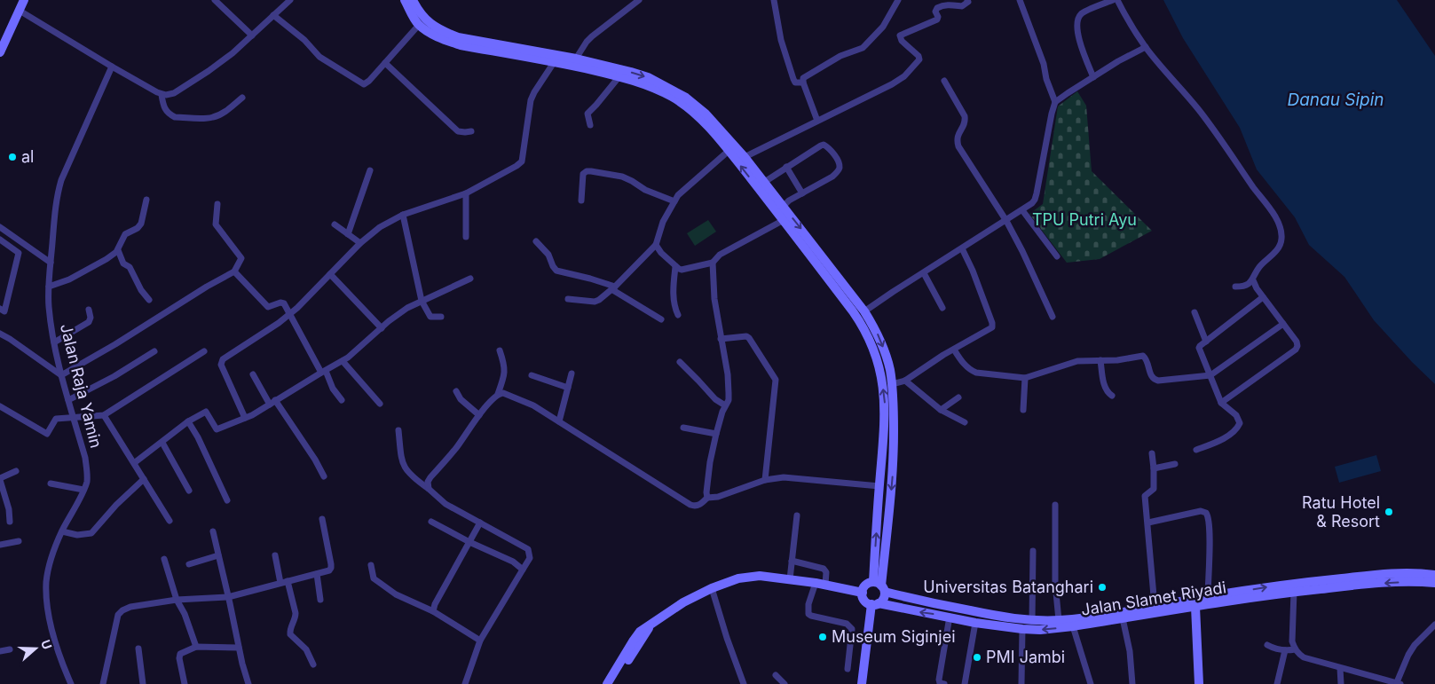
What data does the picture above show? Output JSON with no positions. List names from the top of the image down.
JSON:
{
  "streets": {
    "main road": ["Jalan Slamet Riyadi"],
    "street": ["Jalan Raja Yamin"]
  },
  "water": ["Danau Sipin"],
  "parks": ["TPU Putri Ayu"],
  "places": [
    "al",
    "Ratu Hotel & Resort",
    "Universitas Batanghari",
    "Museum Siginjei",
    "PMI Jambi"
  ],
  "north": "right"
}
